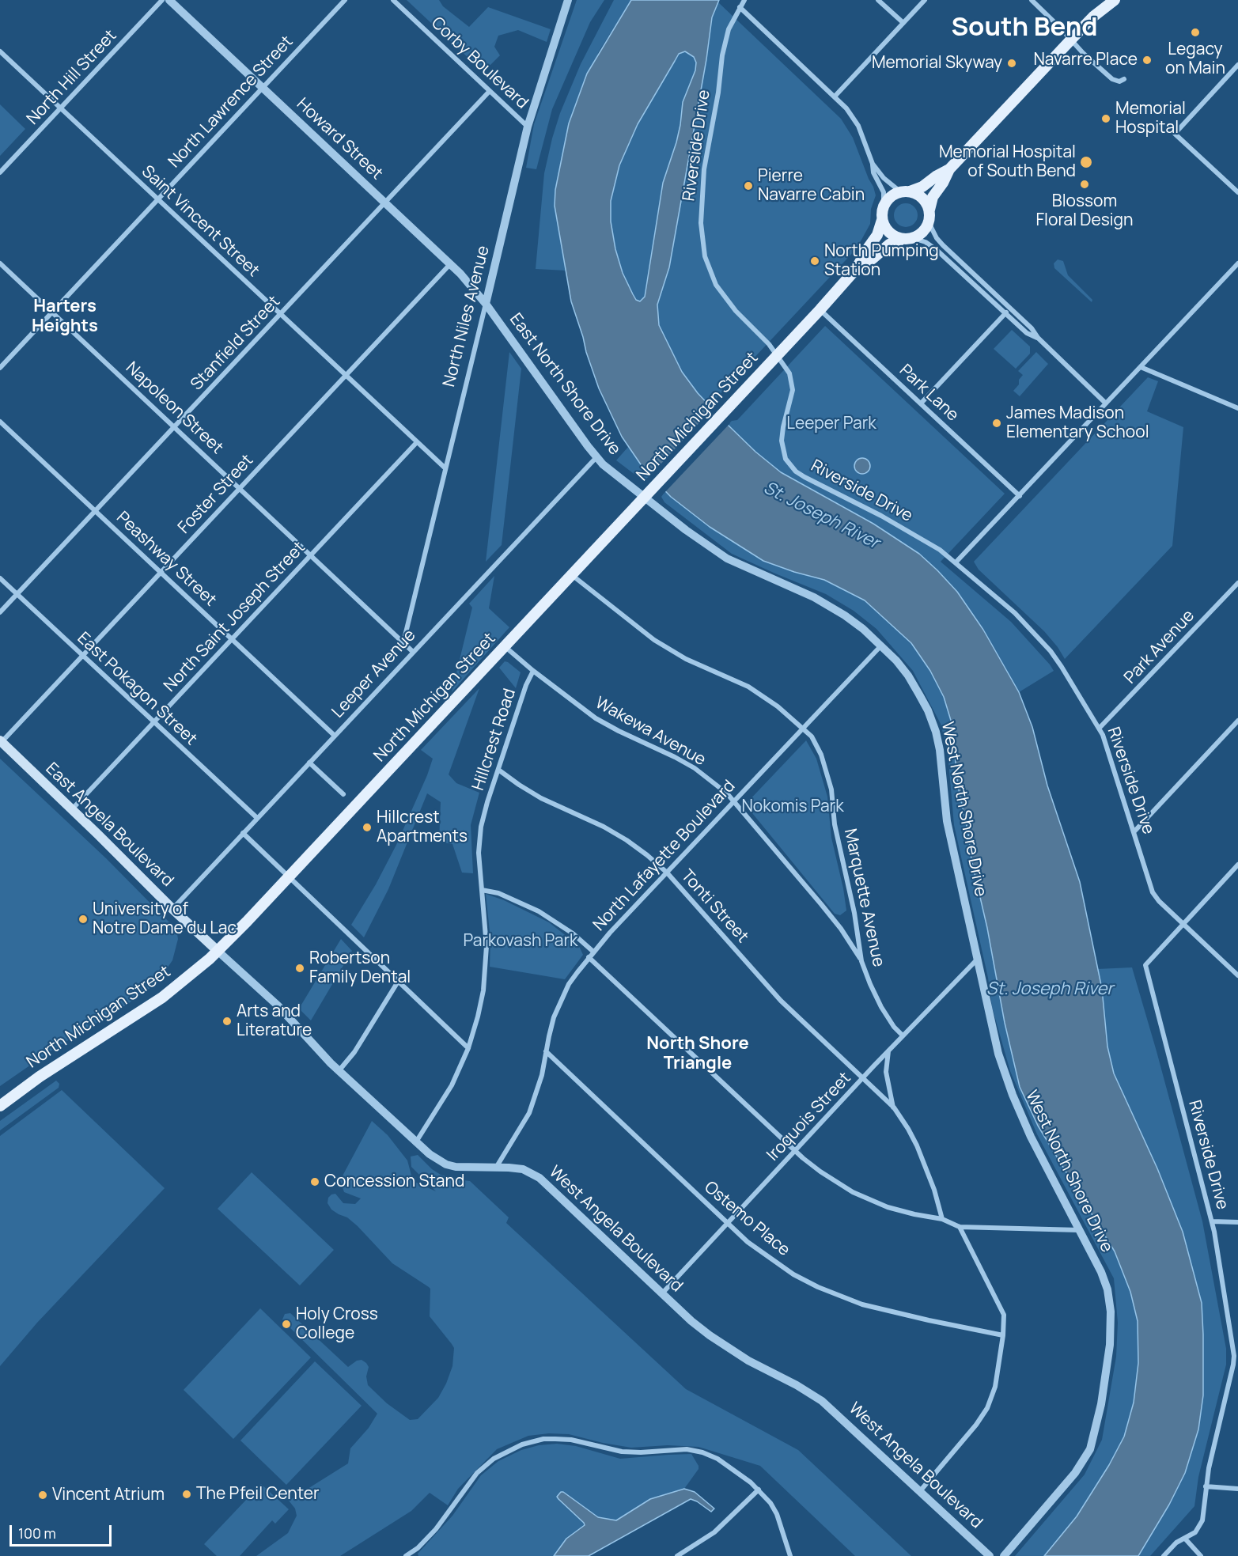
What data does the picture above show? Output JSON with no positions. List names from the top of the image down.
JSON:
{
  "streets": {
    "main road": ["North Michigan Street", "East Angela Boulevard"],
    "street": [
      "Corby Boulevard",
      "North Hill Street",
      "North Lawrence Street",
      "Howard Street",
      "Riverside Drive",
      "Saint Vincent Street",
      "North Niles Avenue",
      "Stanfield Street",
      "East North Shore Drive",
      "Park Lane",
      "Napoleon Street",
      "Foster Street",
      "Peashway Street",
      "North Saint Joseph Street",
      "Park Avenue",
      "Leeper Avenue",
      "East Pokagon Street",
      "Wakewa Avenue",
      "Hillcrest Road",
      "West North Shore Drive",
      "North Lafayette Boulevard",
      "Marquette Avenue",
      "Tonti Street",
      "Iroquois Street",
      "Ostemo Place",
      "West Angela Boulevard"
    ]
  },
  "crossings": [
    ["Corby Boulevard", "North Niles Avenue"],
    ["Corby Boulevard", "Stanfield Street"],
    ["North Hill Street", "Saint Vincent Street"],
    ["North Lawrence Street", "Howard Street"],
    ["North Lawrence Street", "Saint Vincent Street"],
    ["North Lawrence Street", "Napoleon Street"],
    ["Howard Street", "North Niles Avenue"],
    ["Howard Street", "Stanfield Street"],
    ["Howard Street", "East North Shore Drive"],
    ["Howard Street", "Foster Street"],
    ["Riverside Drive", "North Michigan Street"],
    ["Riverside Drive", "Park Avenue"],
    ["Saint Vincent Street", "North Niles Avenue"],
    ["Saint Vincent Street", "Stanfield Street"],
    ["Saint Vincent Street", "Foster Street"],
    ["Saint Vincent Street", "North Saint Joseph Street"],
    ["North Niles Avenue", "East North Shore Drive"],
    ["North Niles Avenue", "Napoleon Street"],
    ["Stanfield Street", "Napoleon Street"],
    ["Stanfield Street", "Peashway Street"],
    ["Stanfield Street", "East Pokagon Street"],
    ["East North Shore Drive", "North Michigan Street"],
    ["East North Shore Drive", "Leeper Avenue"],
    ["East North Shore Drive", "West North Shore Drive"],
    ["Park Lane", "North Michigan Street"],
    ["Napoleon Street", "Foster Street"],
    ["Napoleon Street", "North Saint Joseph Street"],
    ["Napoleon Street", "Leeper Avenue"],
    ["North Michigan Street", "Wakewa Avenue"],
    ["North Michigan Street", "West North Shore Drive"],
    ["North Michigan Street", "East Angela Boulevard"],
    ["North Michigan Street", "Marquette Avenue"],
    ["North Michigan Street", "West Angela Boulevard"],
    ["Foster Street", "Peashway Street"],
    ["Foster Street", "East Pokagon Street"],
    ["Foster Street", "East Angela Boulevard"],
    ["Peashway Street", "North Saint Joseph Street"],
    ["Peashway Street", "Leeper Avenue"],
    ["North Saint Joseph Street", "East Pokagon Street"],
    ["North Saint Joseph Street", "East Angela Boulevard"],
    ["Leeper Avenue", "East Pokagon Street"],
    ["Leeper Avenue", "East Angela Boulevard"],
    ["Wakewa Avenue", "Hillcrest Road"],
    ["Wakewa Avenue", "North Lafayette Boulevard"],
    ["Wakewa Avenue", "Marquette Avenue"],
    ["Hillcrest Road", "Tonti Street"],
    ["Hillcrest Road", "West Angela Boulevard"],
    ["West North Shore Drive", "North Lafayette Boulevard"],
    ["West North Shore Drive", "Iroquois Street"],
    ["East Angela Boulevard", "West Angela Boulevard"],
    ["North Lafayette Boulevard", "Marquette Avenue"],
    ["North Lafayette Boulevard", "Tonti Street"],
    ["North Lafayette Boulevard", "Ostemo Place"],
    ["North Lafayette Boulevard", "West Angela Boulevard"],
    ["Marquette Avenue", "Iroquois Street"],
    ["Tonti Street", "Iroquois Street"],
    ["Iroquois Street", "Ostemo Place"],
    ["Iroquois Street", "West Angela Boulevard"]
  ],
  "districts": ["South Bend", "Harters Heights", "North Shore Triangle"],
  "water": ["St. Joseph River"],
  "parks": ["Leeper Park", "Nokomis Park", "Parkovash Park"],
  "places": [
    "Legacy on Main",
    "Navarre Place",
    "Memorial Skyway",
    "Memorial Hospital",
    "Memorial Hospital of South Bend",
    "Blossom Floral Design",
    "Pierre Navarre Cabin",
    "North Pumping Station",
    "James Madison Elementary School",
    "Hillcrest Apartments",
    "University of Notre Dame du Lac",
    "Robertson Family Dental",
    "Arts and Literature",
    "Concession Stand",
    "Holy Cross College",
    "The Pfeil Center",
    "Vincent Atrium"
  ],
  "scale_bar": "100 m"
}
